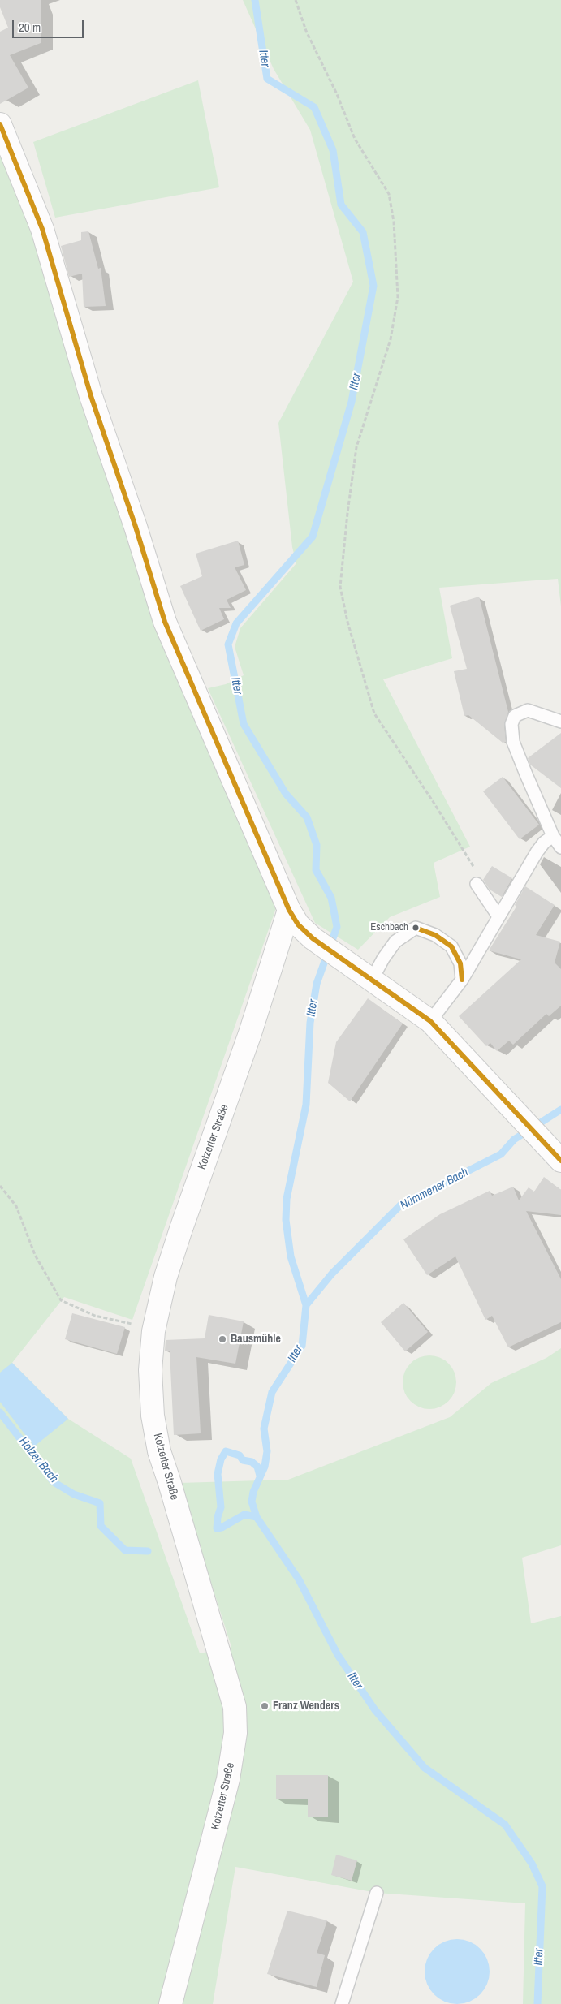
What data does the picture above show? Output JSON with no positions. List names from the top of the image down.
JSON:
{
  "streets": {
    "street": ["Kotzerter Straße"]
  },
  "water": ["Itter", "Nümmener Bach", "Holzer Bach"],
  "places": ["Eschbach", "Bausmühle", "Franz Wenders"],
  "scale_bar": "20 m"
}
